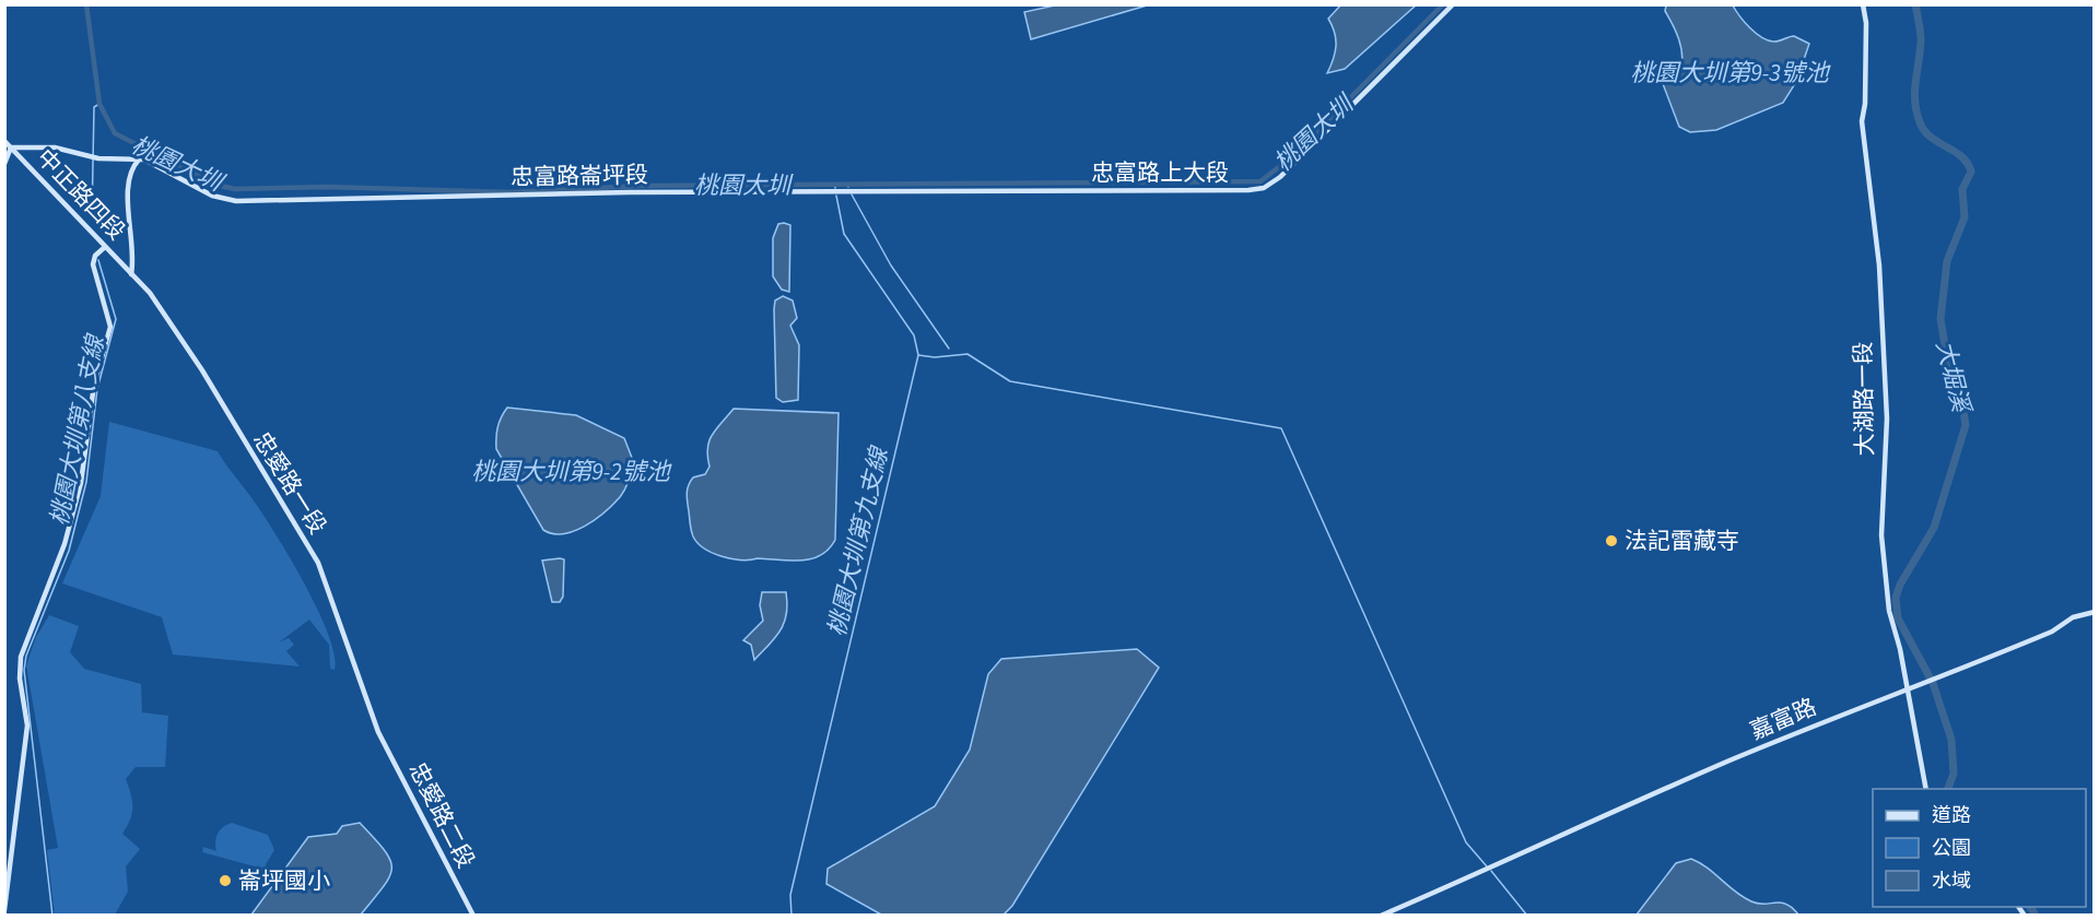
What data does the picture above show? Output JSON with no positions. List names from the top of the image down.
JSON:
{
  "streets": {
    "street": [
      "忠富路上大段",
      "忠富路崙坪段",
      "中正路四段",
      "大湖路一段",
      "忠愛路一段",
      "嘉富路",
      "忠愛路二段"
    ]
  },
  "crossings": [
    ["忠富路上大段", "忠富路崙坪段"],
    ["中正路四段", "忠愛路一段"],
    ["大湖路一段", "嘉富路"],
    ["忠愛路一段", "忠愛路二段"]
  ],
  "water": [
    "桃園大圳第9-3號池",
    "桃園大圳",
    "大堀溪",
    "桃園大圳第八支線",
    "桃園大圳第9-2號池",
    "桃園大圳第九支線"
  ],
  "places": ["法記雷藏寺", "崙坪國小"],
  "legend": ["道路", "公園", "水域"]
}
